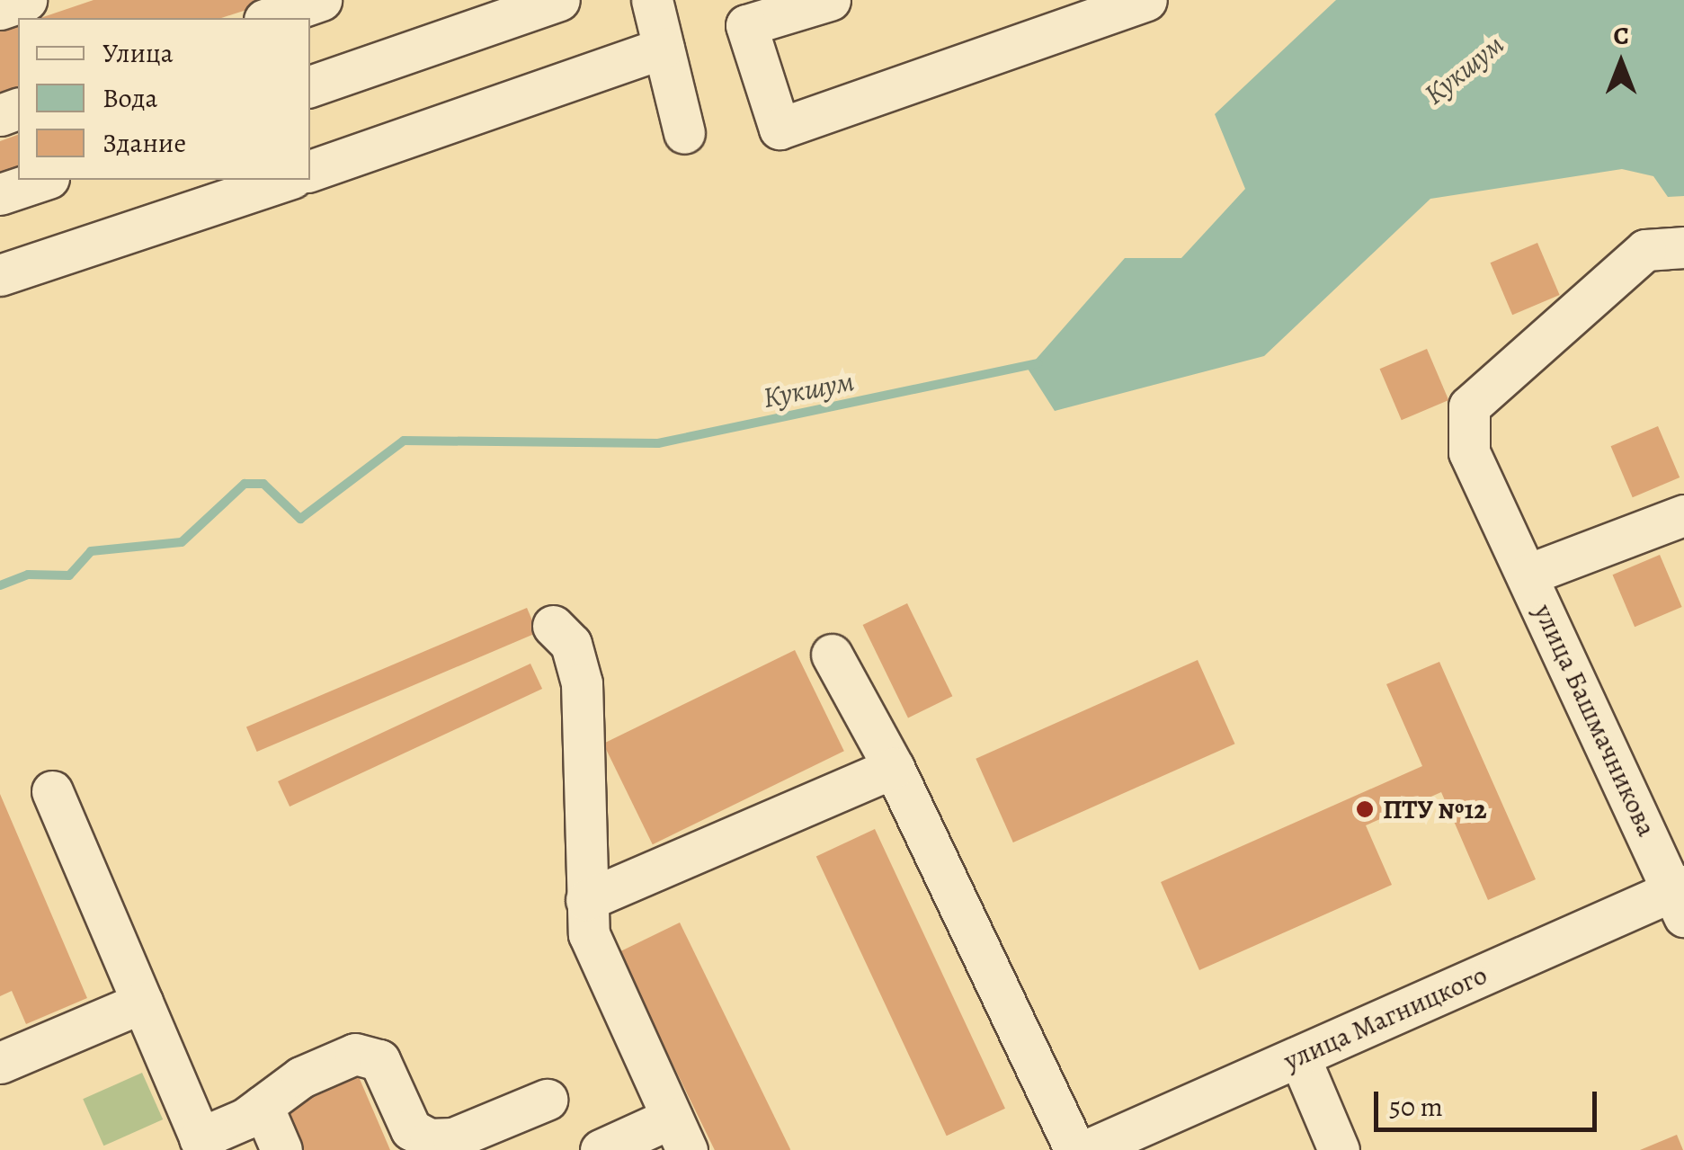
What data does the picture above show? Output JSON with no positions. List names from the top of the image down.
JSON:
{
  "streets": {
    "street": ["улица Башмачникова", "улица Магницкого"]
  },
  "crossings": [
    ["улица Башмачникова", "улица Магницкого"]
  ],
  "water": ["Кукшум"],
  "places": ["ПТУ №12"],
  "legend": ["Улица", "Вода", "Здание"],
  "scale_bar": "50 m",
  "north": "top"
}
